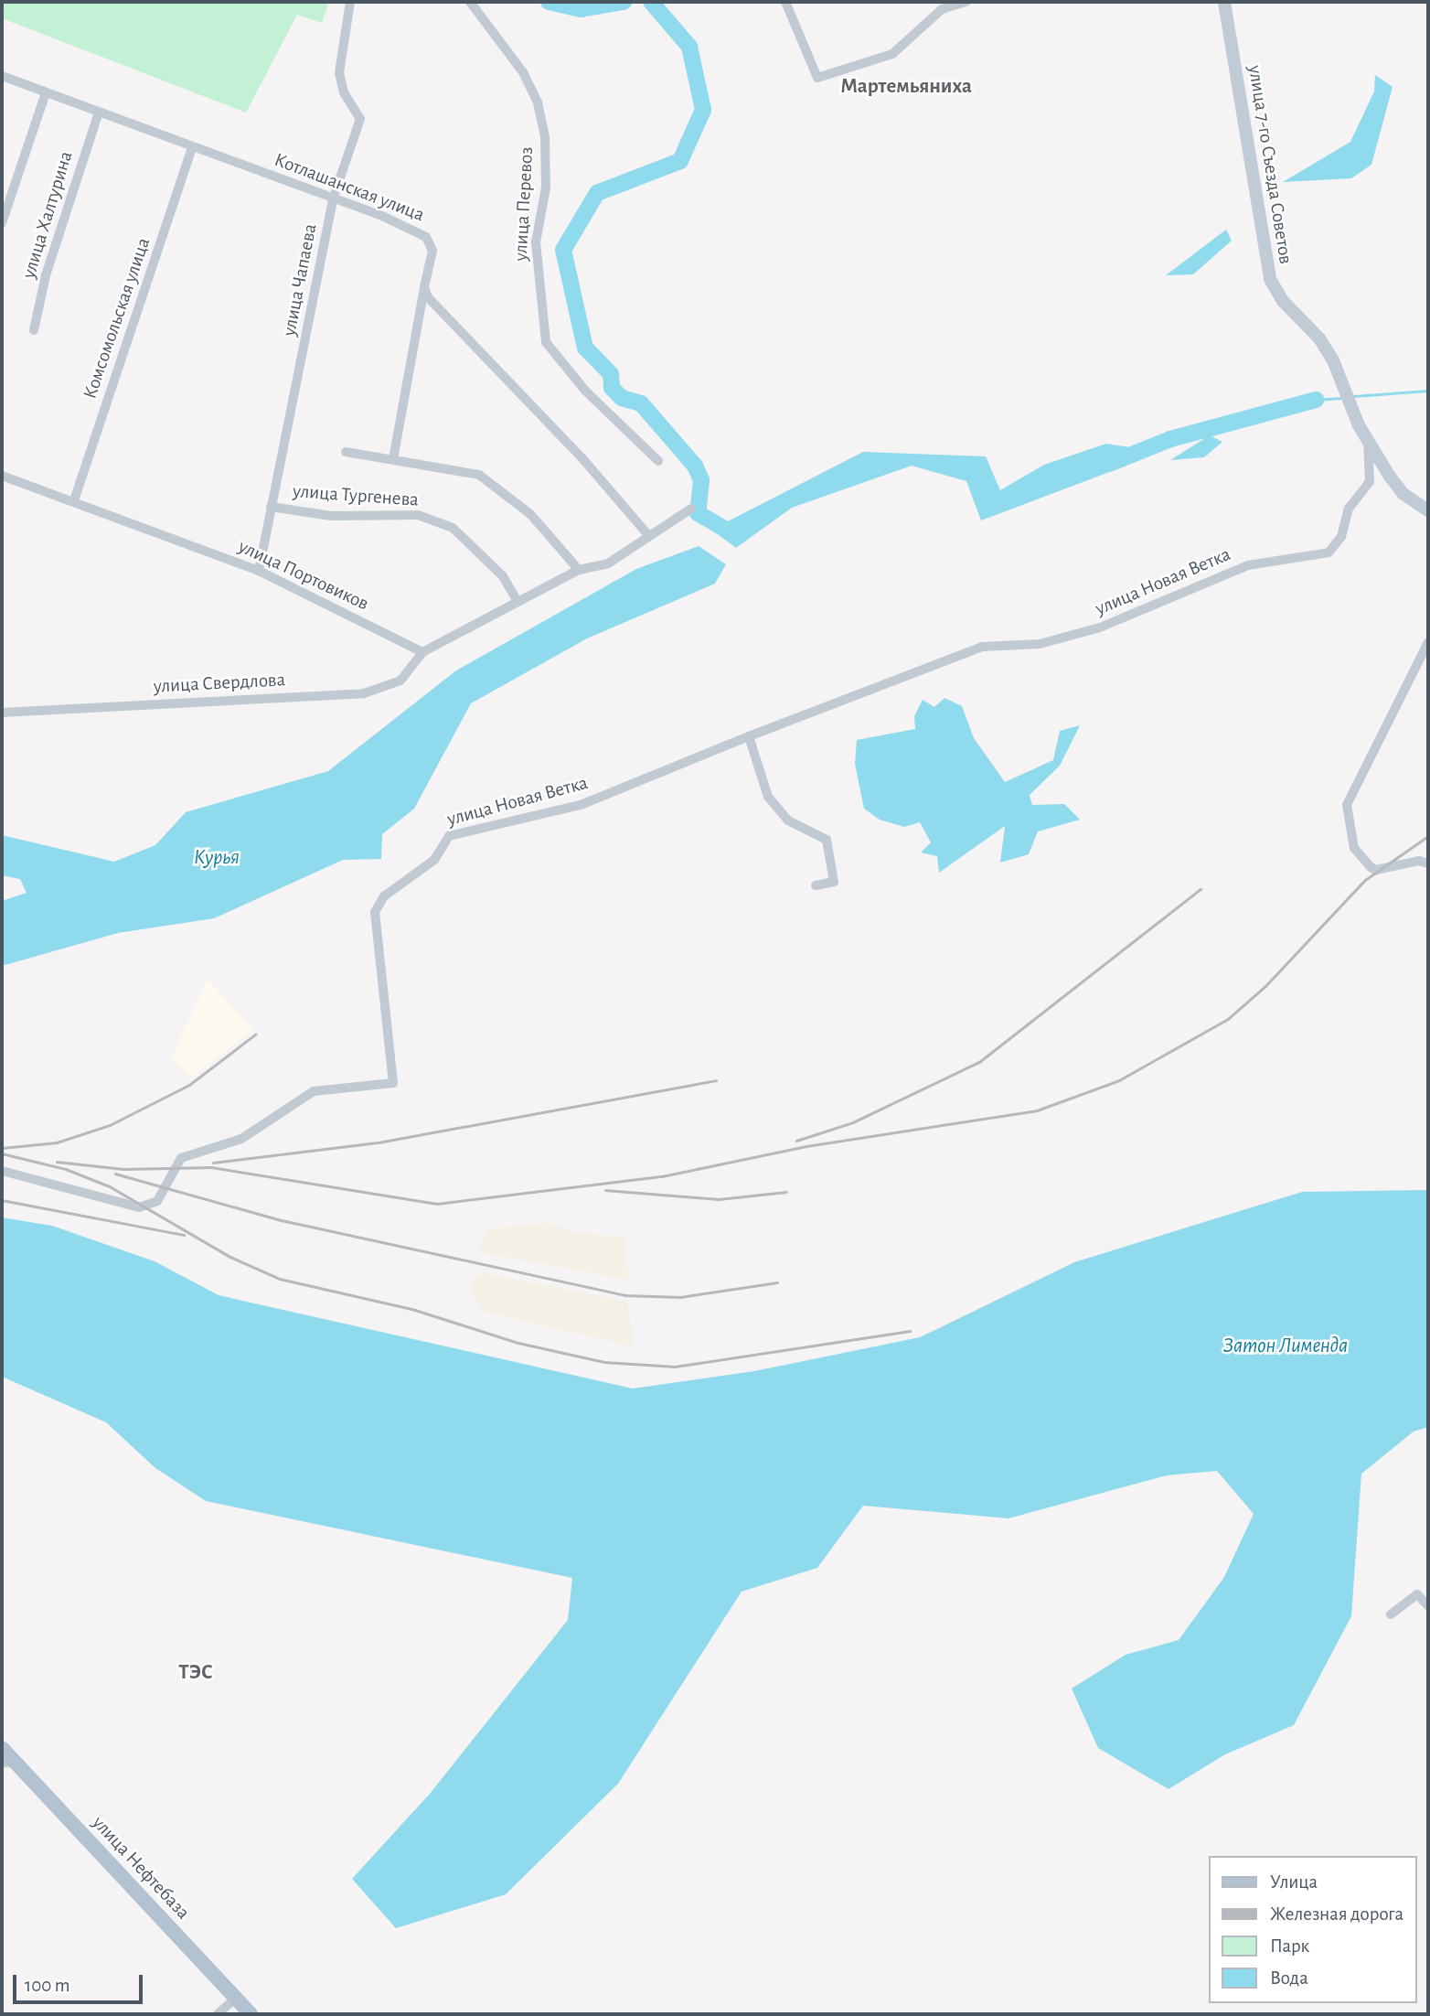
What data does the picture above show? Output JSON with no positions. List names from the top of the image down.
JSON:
{
  "streets": {
    "main road": ["улица Нефтебаза"],
    "street": [
      "улица 7-го Съезда Советов",
      "Котлашанская улица",
      "улица Перевоз",
      "улица Халтурина",
      "улица Чапаева",
      "Комсомольская улица",
      "улица Тургенева",
      "улица Портовиков",
      "улица Новая Ветка",
      "улица Свердлова"
    ]
  },
  "crossings": [
    ["улица 7-го Съезда Советов", "улица Новая Ветка"],
    ["Котлашанская улица", "улица Халтурина"],
    ["Котлашанская улица", "улица Чапаева"],
    ["Котлашанская улица", "Комсомольская улица"],
    ["Котлашанская улица", "улица Тургенева"],
    ["улица Чапаева", "улица Тургенева"],
    ["улица Чапаева", "улица Портовиков"],
    ["Комсомольская улица", "улица Портовиков"],
    ["улица Портовиков", "улица Свердлова"]
  ],
  "districts": ["Мартемьяниха", "ТЭС"],
  "water": ["Курья", "Затон Лименда"],
  "legend": [
    "Улица",
    "Железная дорога",
    "Парк",
    "Вода"
  ],
  "scale_bar": "100 m"
}
